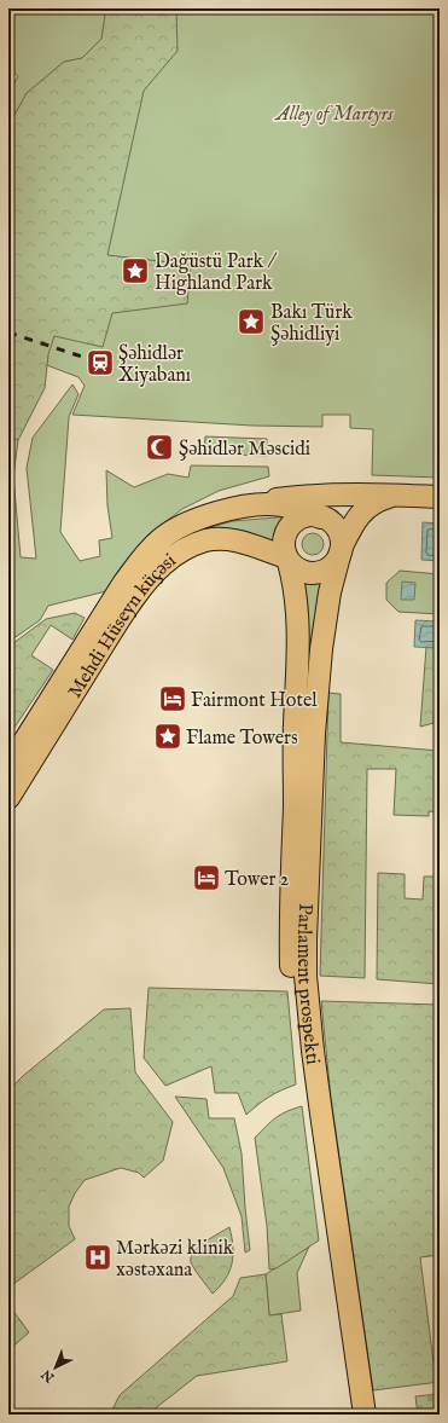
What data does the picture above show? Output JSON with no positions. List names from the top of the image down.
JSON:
{
  "streets": {
    "main road": ["Mehdi Hüseyn küçəsi", "Parlament prospekti"]
  },
  "crossings": [
    ["Mehdi Hüseyn küçəsi", "Parlament prospekti"]
  ],
  "parks": ["Alley of Martyrs"],
  "places": {
    "place": ["Dağüstü Park / Highland Park", "Bakı Türk Şəhidliyi", "Flame Towers"],
    "station": ["Şəhidlər Xiyabanı"],
    "mosque": ["Şəhidlər Məscidi"],
    "hotel": ["Fairmont Hotel", "Tower 2"],
    "hospital": ["Mərkəzi klinik xəstəxana"]
  },
  "north": "bottom left"
}
